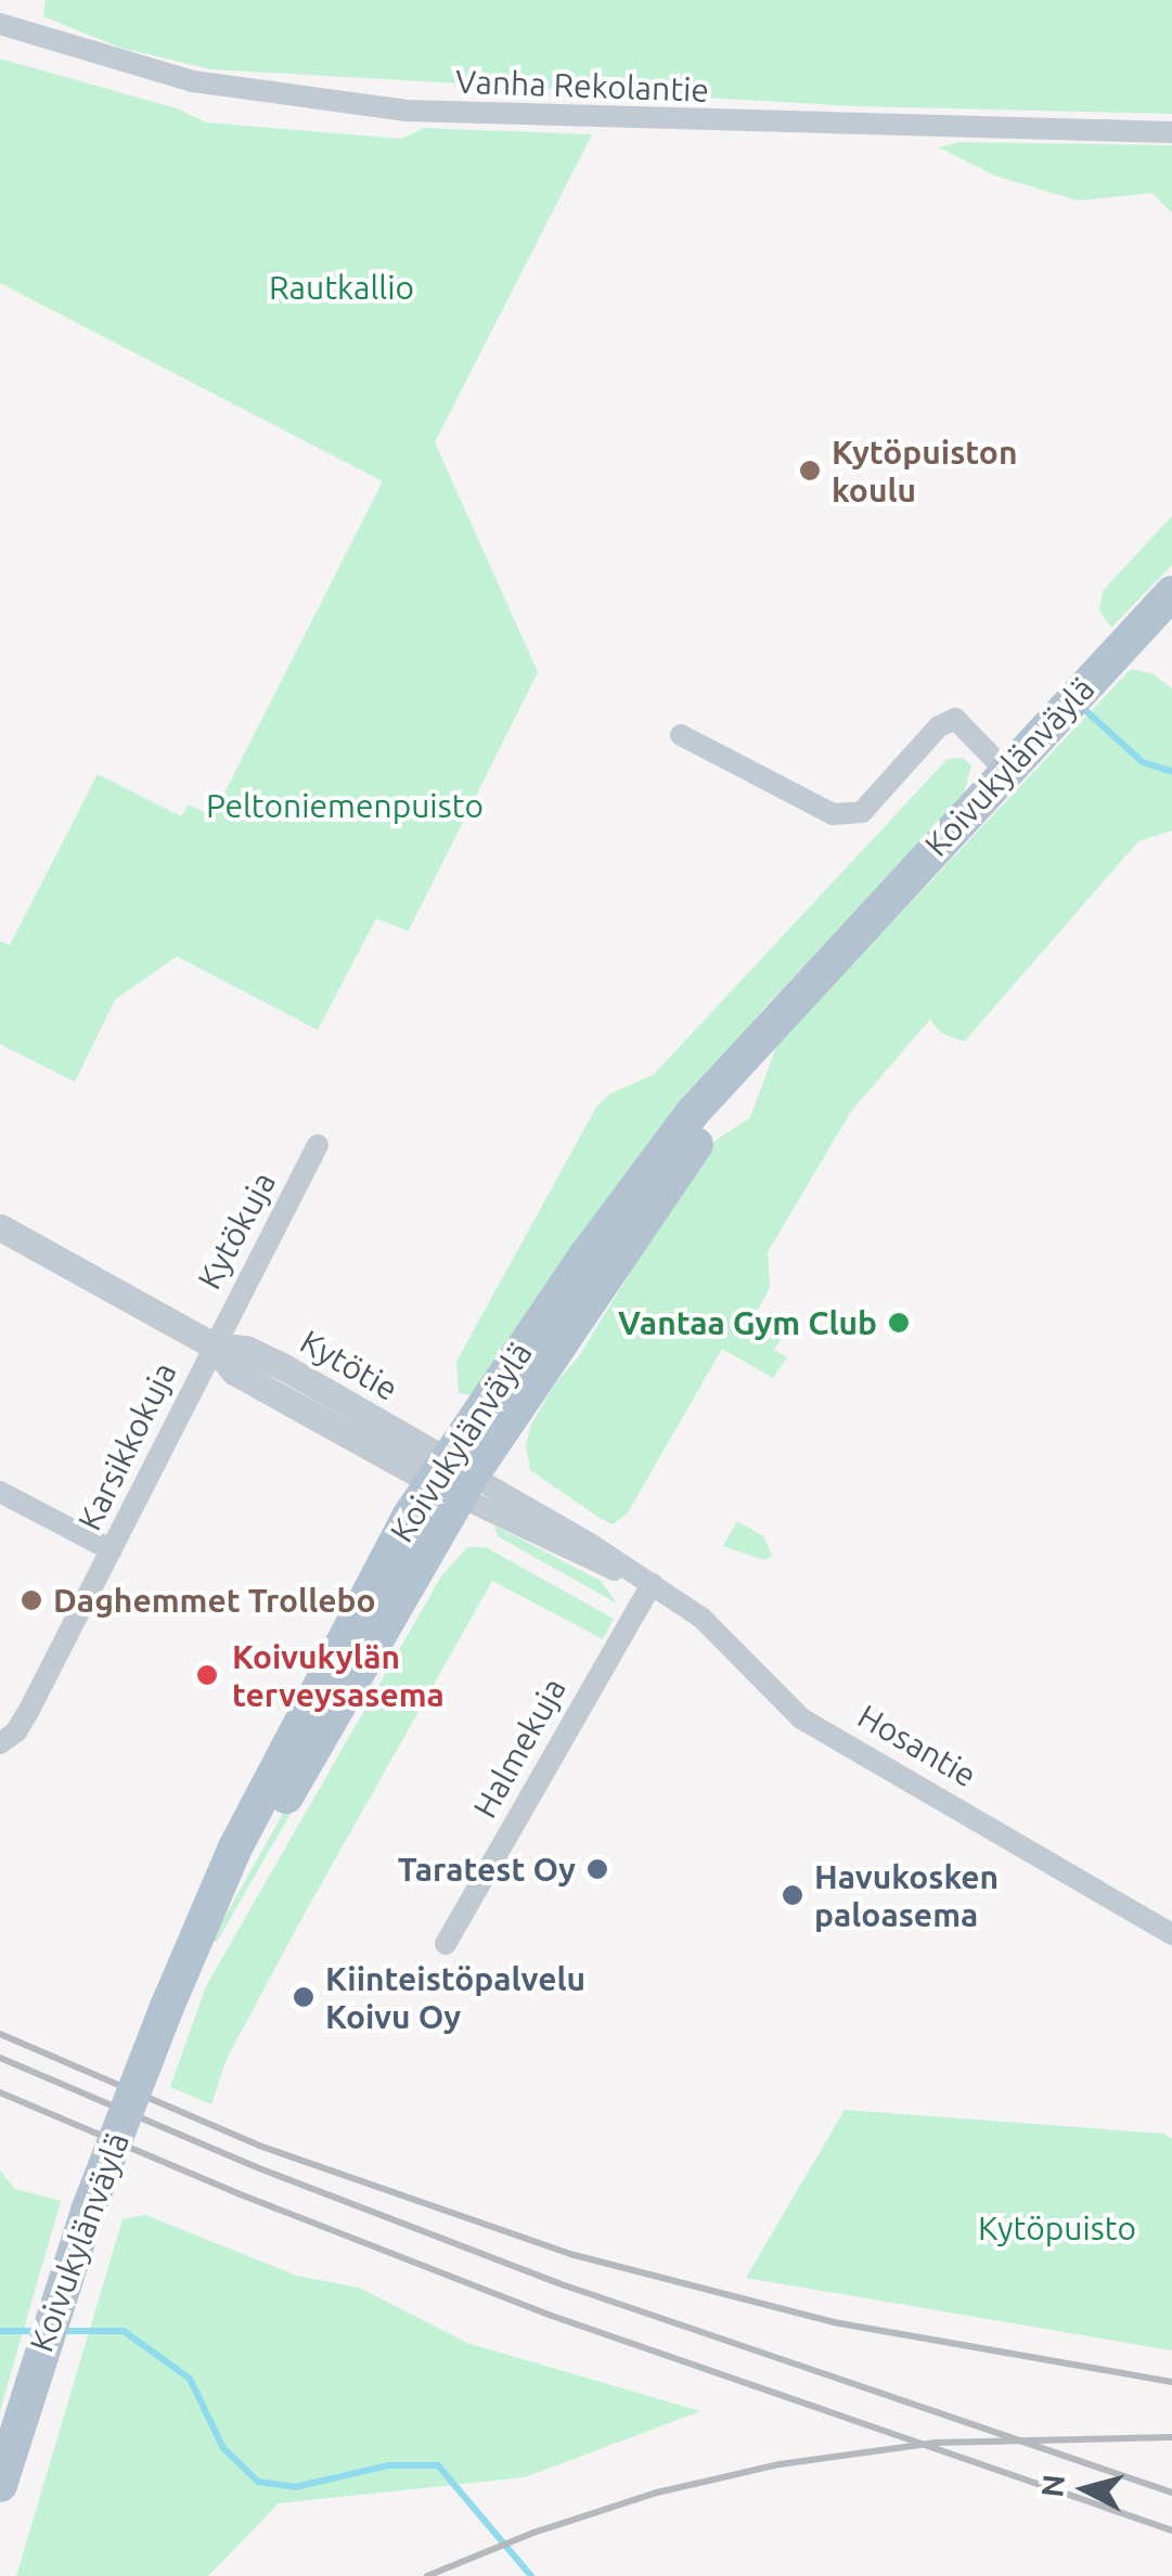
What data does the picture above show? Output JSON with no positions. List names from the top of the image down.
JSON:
{
  "streets": {
    "main road": ["Koivukylänväylä"],
    "street": [
      "Vanha Rekolantie",
      "Kytökuja",
      "Kytötie",
      "Karsikkokuja",
      "Hosantie",
      "Halmekuja"
    ]
  },
  "crossings": [
    ["Koivukylänväylä", "Kytötie"],
    ["Koivukylänväylä", "Hosantie"],
    ["Kytökuja", "Kytötie"],
    ["Kytökuja", "Karsikkokuja"],
    ["Kytötie", "Karsikkokuja"],
    ["Kytötie", "Hosantie"],
    ["Hosantie", "Halmekuja"]
  ],
  "parks": ["Rautkallio", "Peltoniemenpuisto", "Kytöpuisto"],
  "places": [
    "Kytöpuiston koulu",
    "Vantaa Gym Club",
    "Daghemmet Trollebo",
    "Koivukylän terveysasema",
    "Taratest Oy",
    "Havukosken paloasema",
    "Kiinteistöpalvelu Koivu Oy"
  ],
  "north": "left"
}
